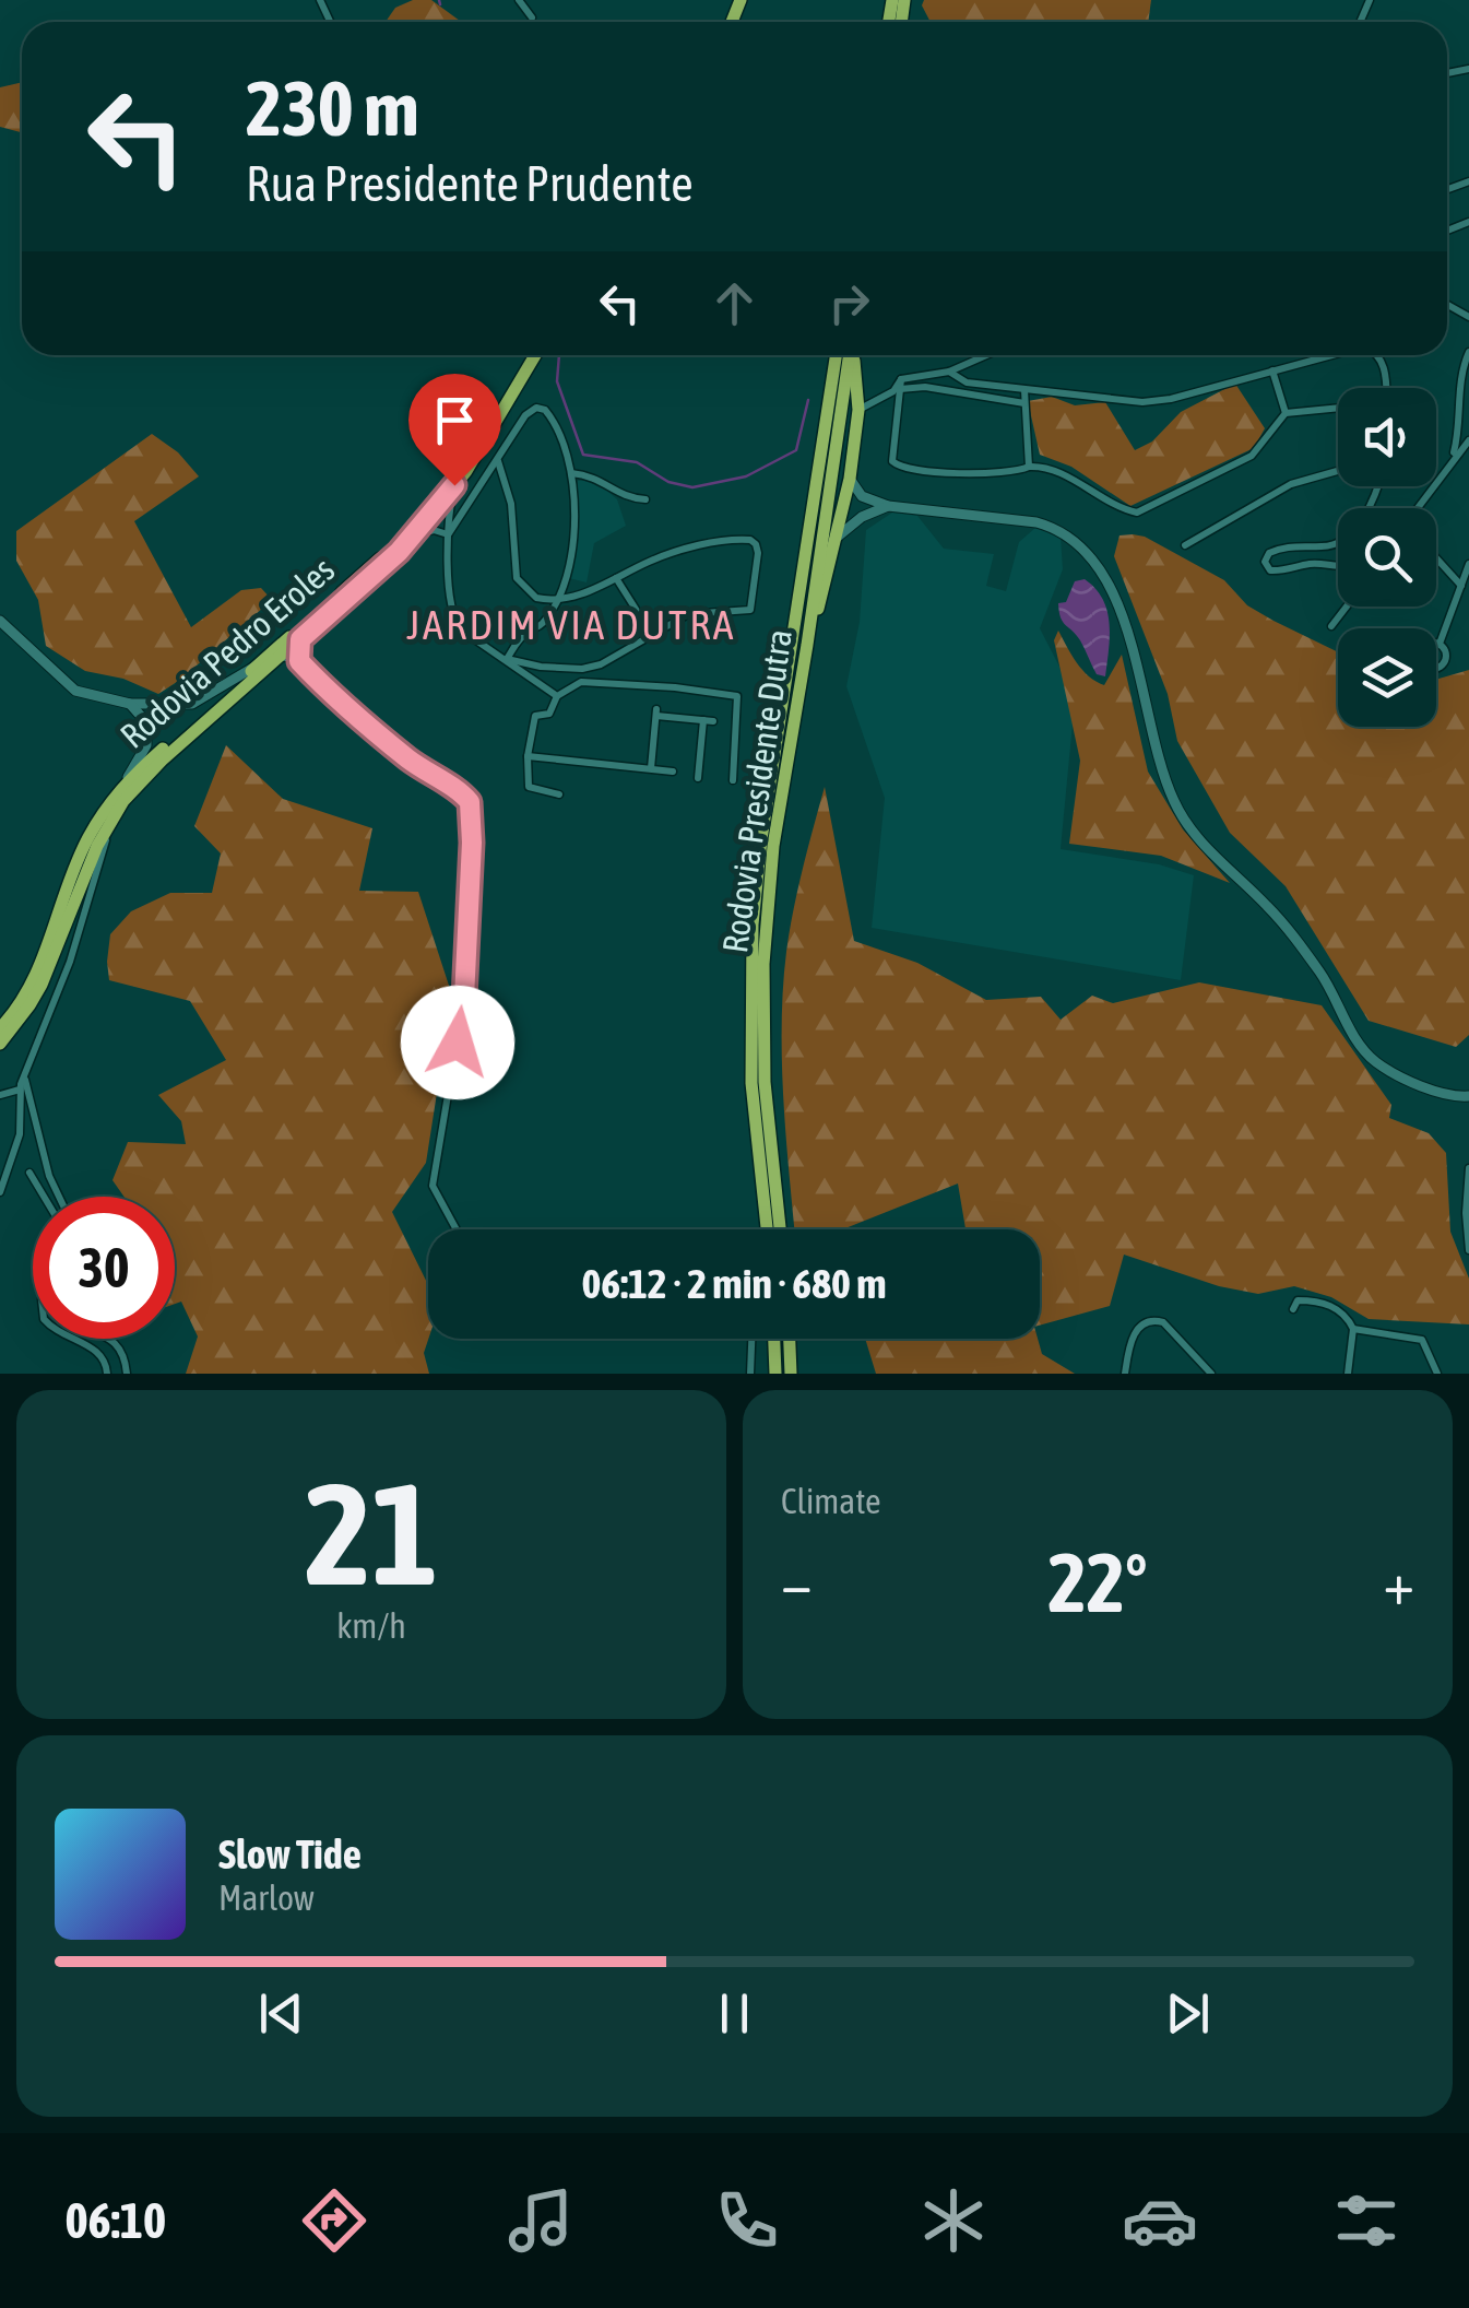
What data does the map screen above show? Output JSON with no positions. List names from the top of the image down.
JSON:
{
  "streets": {
    "highway": ["Rodovia Pedro Eroles", "Rodovia Presidente Dutra"]
  },
  "districts": ["JARDIM VIA DUTRA"],
  "page": {
    "turn": ["230 m", "Rua Presidente Prudente"],
    "limit": "30",
    "trip": "06:12 · 2 min · 680 m",
    "tile": [
      ["21", "km/h"],
      "Climate"
    ],
    "heat": ["−", "22°", "+"],
    "song": ["Slow Tide", "Marlow"],
    "tabs": "06:10"
  }
}
